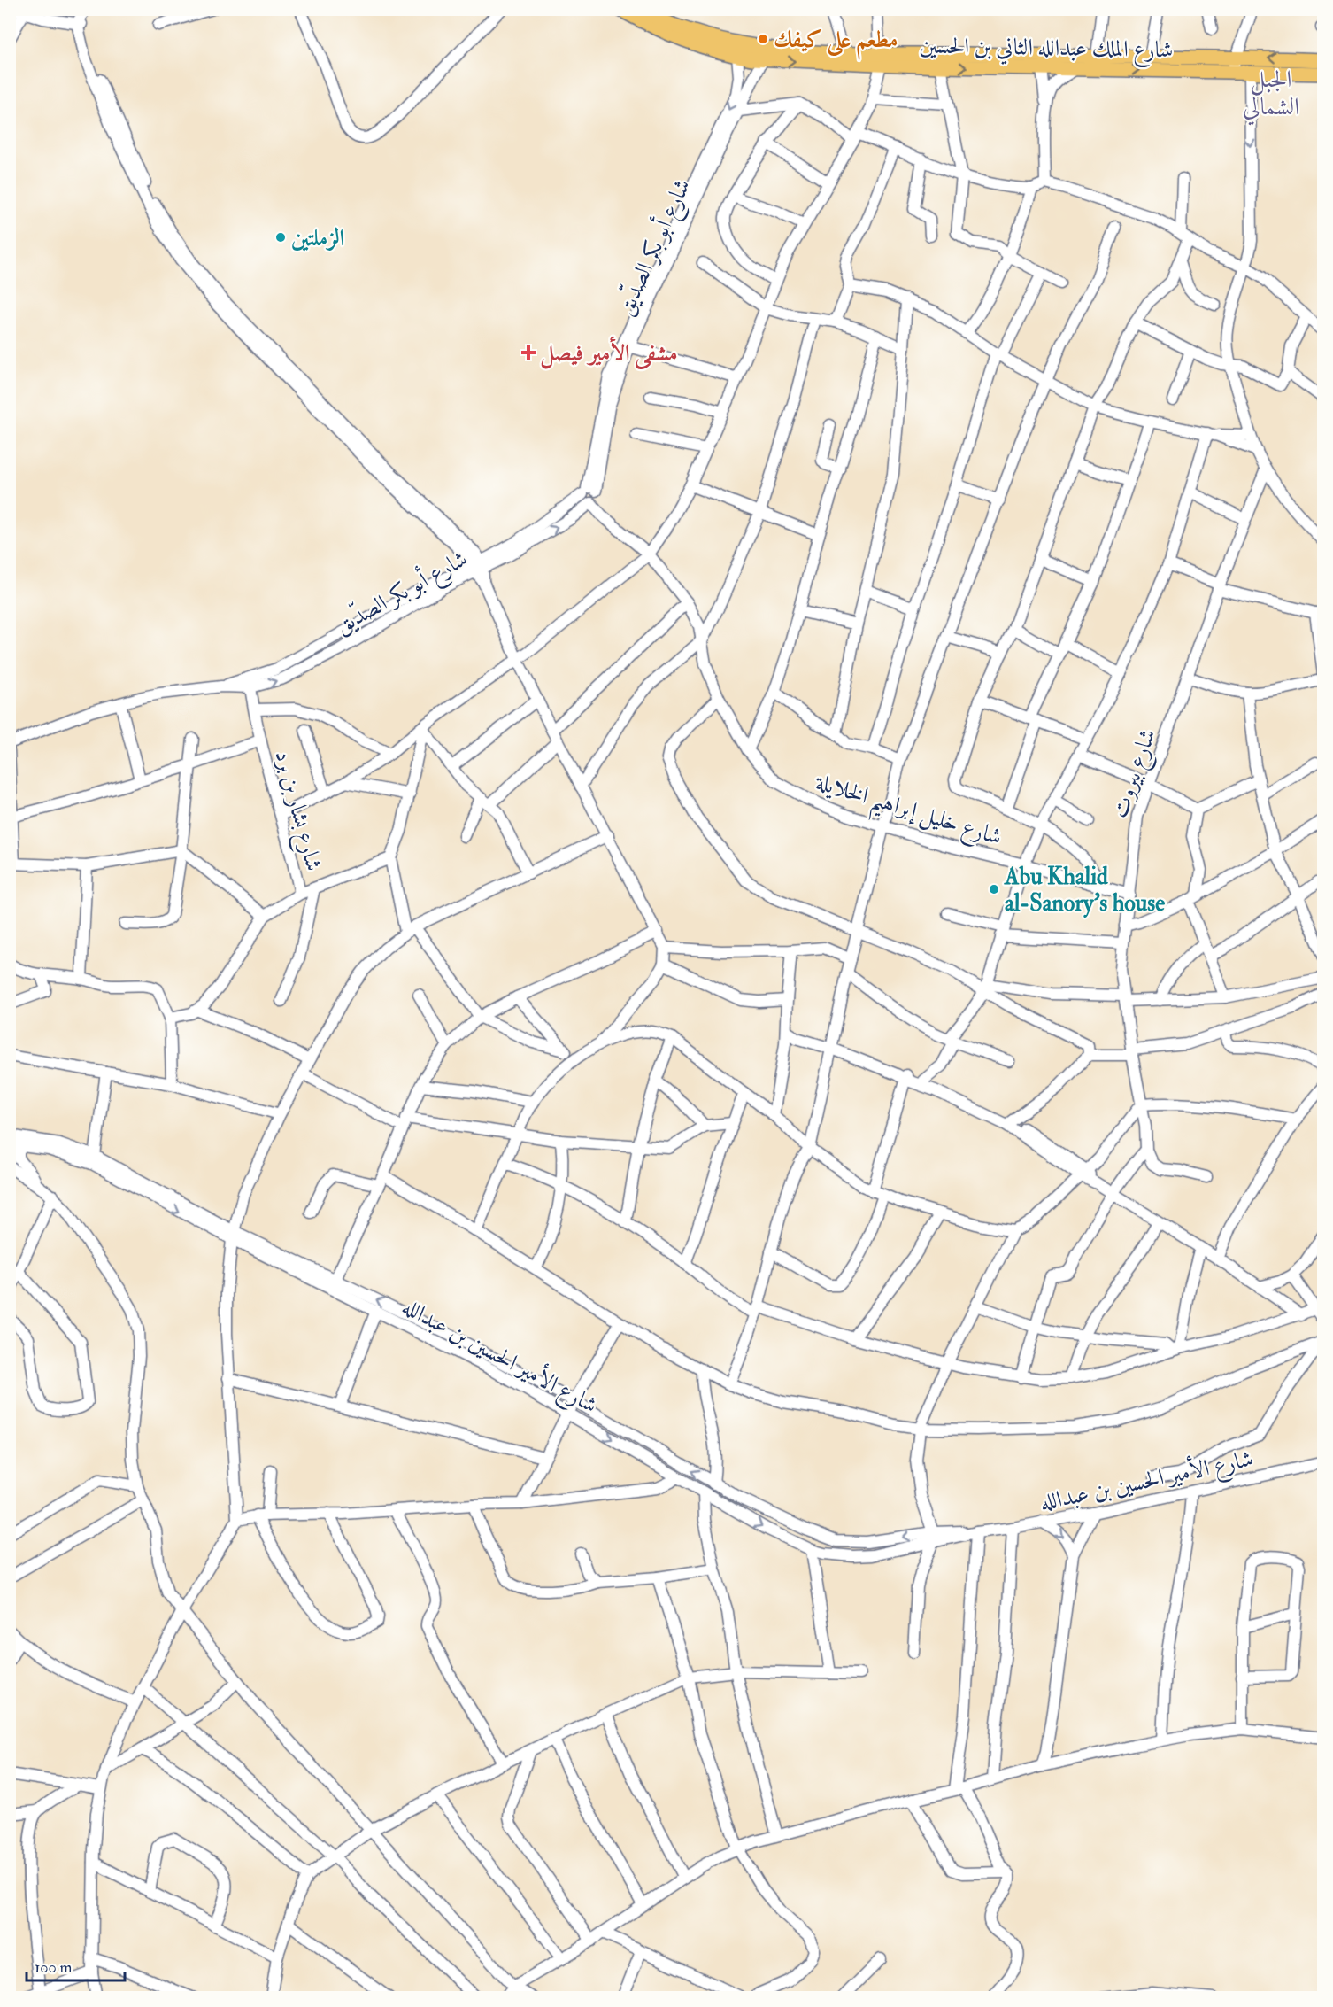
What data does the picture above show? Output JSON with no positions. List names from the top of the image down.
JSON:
{
  "streets": {
    "main road": ["شارع الملك عبدالله الثاني بن الحسين"],
    "street": [
      "شارع أبو بكر الصدّيق",
      "شارع بيروت",
      "شارع خليل إبراهيم الخلايلة",
      "شارع بشار بن برد",
      "شارع الأمير الحسين بن عبدالله"
    ]
  },
  "crossings": [
    ["شارع الملك عبدالله الثاني بن الحسين", "شارع أبو بكر الصدّيق"],
    ["شارع أبو بكر الصدّيق", "شارع خليل إبراهيم الخلايلة"],
    ["شارع أبو بكر الصدّيق", "شارع بشار بن برد"],
    ["شارع بيروت", "شارع خليل إبراهيم الخلايلة"]
  ],
  "districts": ["الجبل الشمالي"],
  "places": {
    "other": ["مطعم على كيفك", "الزملتين", "Abu Khalid al-Sanory's house"],
    "health": ["مشفى الأمير فيصل"]
  },
  "scale_bar": "100 m"
}
